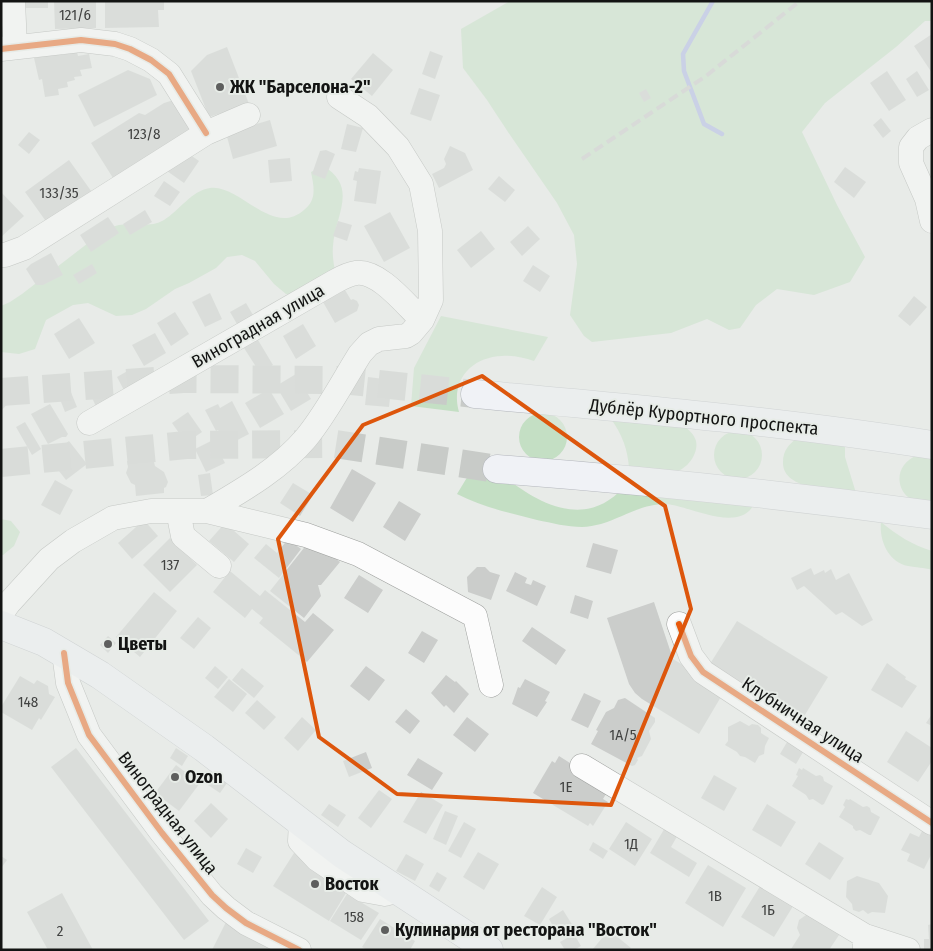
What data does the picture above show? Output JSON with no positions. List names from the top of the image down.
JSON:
{
  "streets": {
    "main road": ["Дублёр Курортного проспекта"],
    "street": ["Виноградная улица", "Клубничная улица"]
  },
  "places": [
    "ЖК \"Барселона-2\"",
    "Цветы",
    "Ozon",
    "Восток",
    "Кулинария от ресторана \"Восток\""
  ],
  "house_numbers": [
    "121/6",
    "123/8",
    "133/35",
    "137",
    "148",
    "1А/5",
    "1Е",
    "1Д",
    "1В",
    "1Б",
    "158",
    "2"
  ]
}
